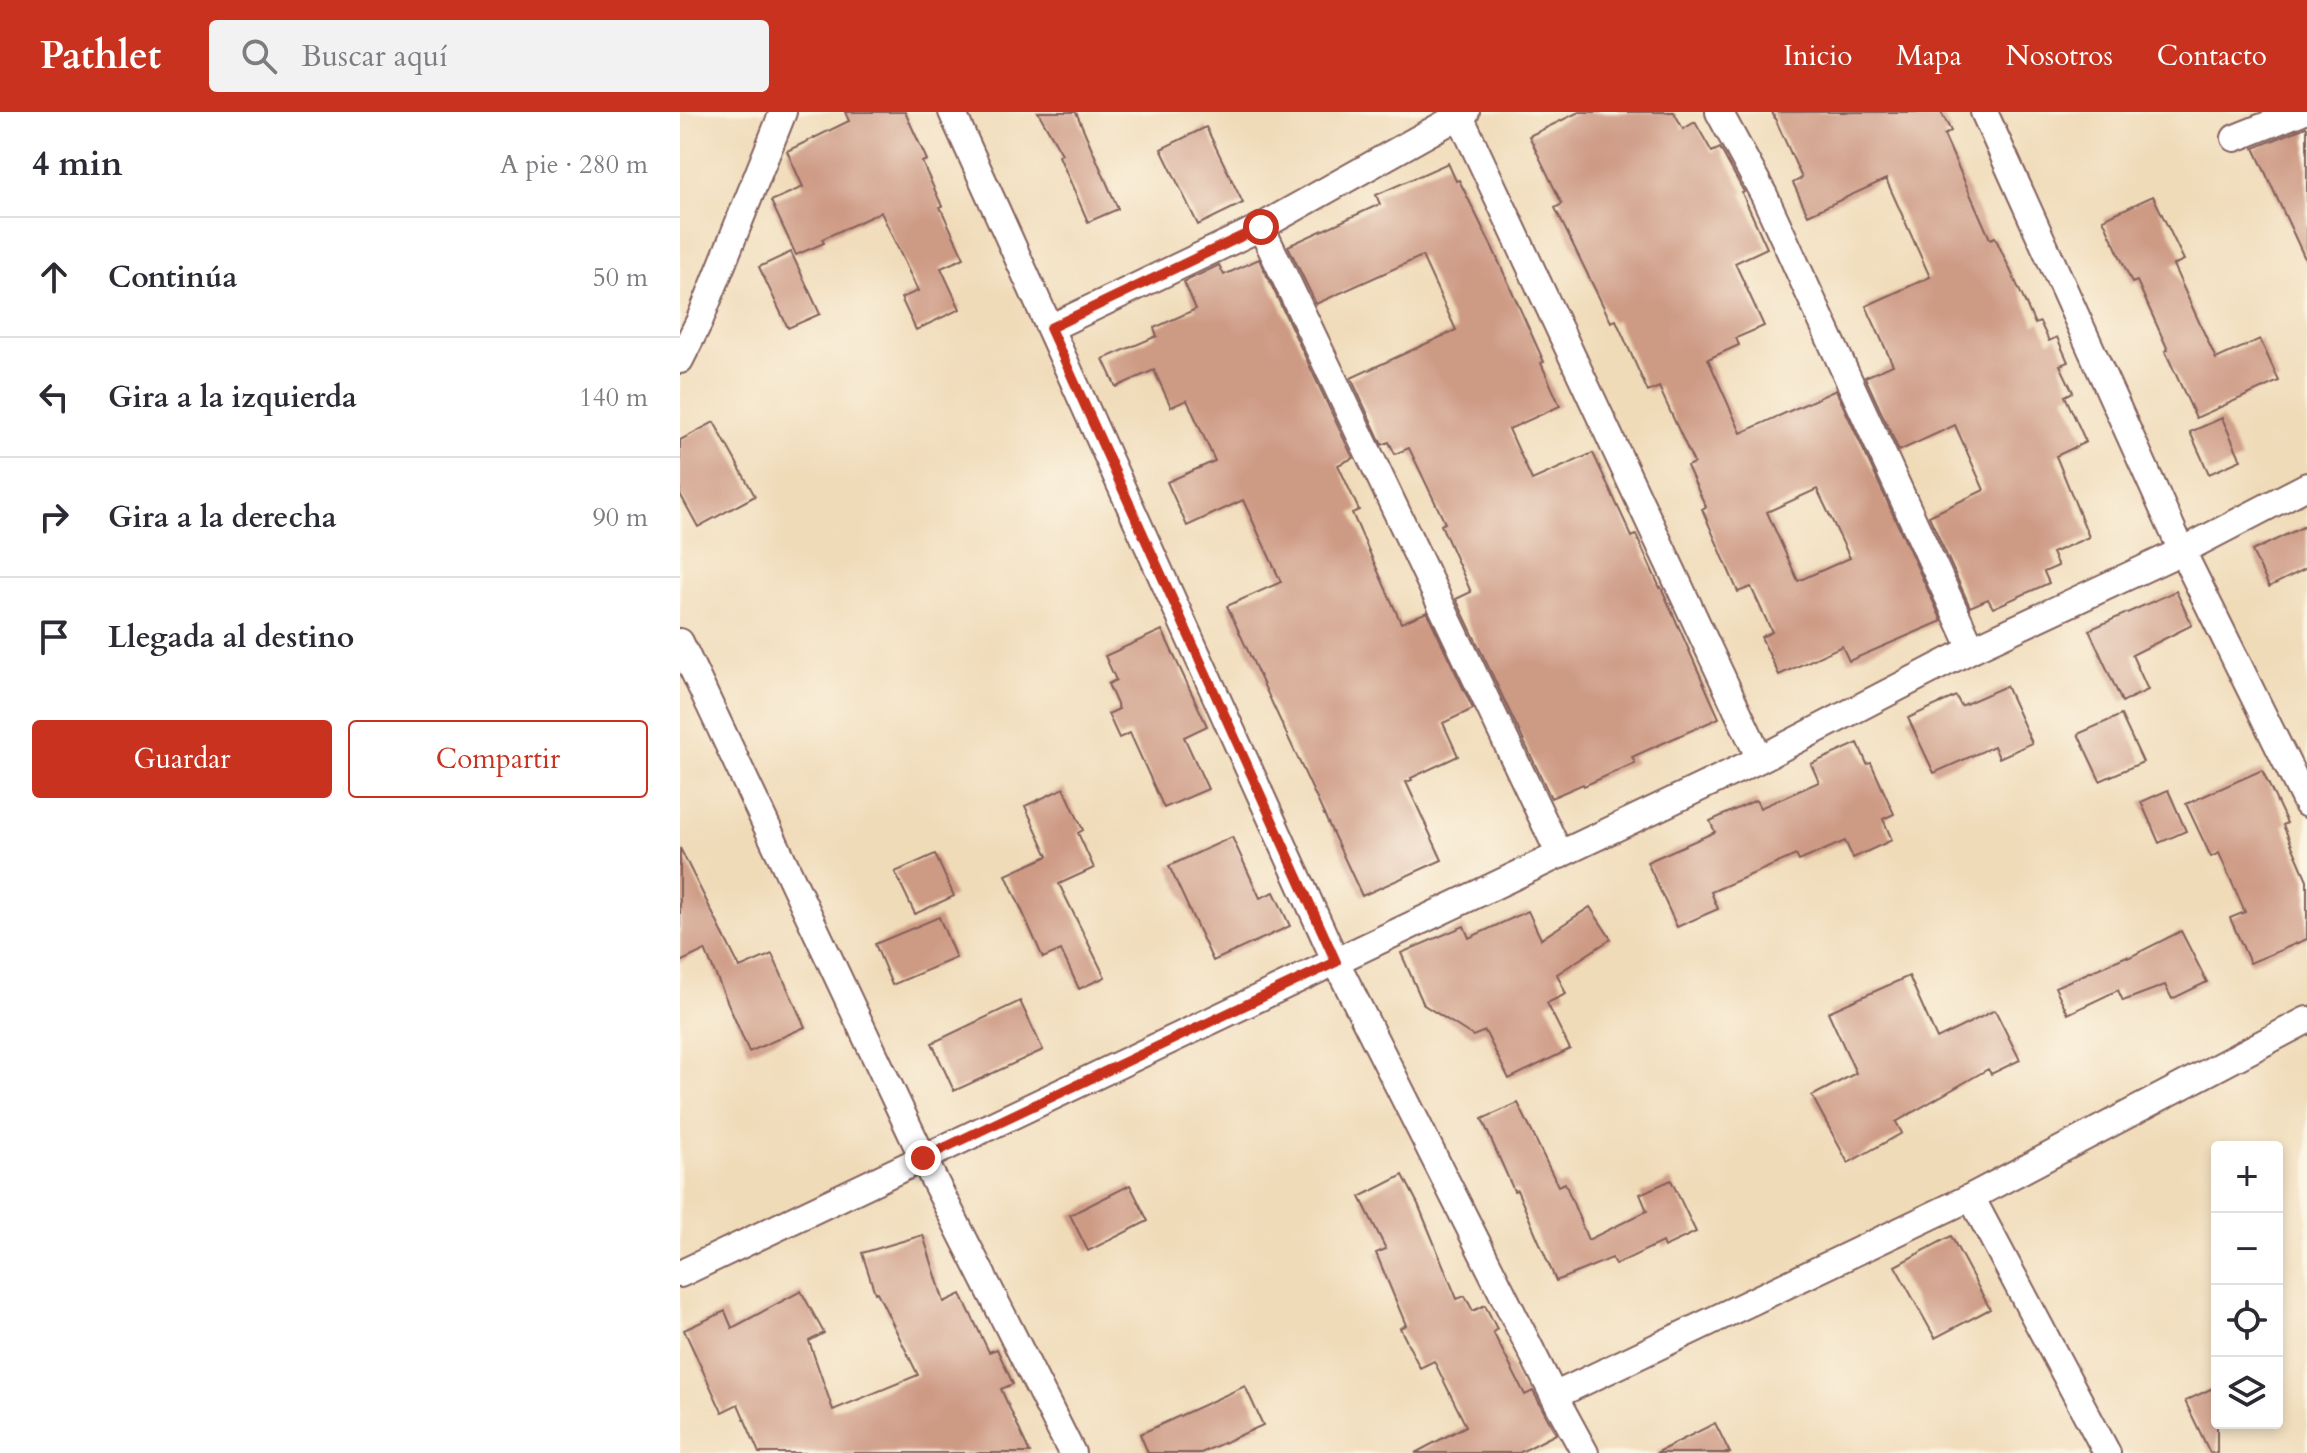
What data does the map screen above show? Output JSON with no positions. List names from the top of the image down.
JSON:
{
  "page": {
    "header": "Pathlet",
    "search": "Buscar aquí",
    "nav": [
      "Inicio",
      "Mapa",
      "Nosotros",
      "Contacto"
    ],
    "heading": ["4 min", "A pie · 280 m"],
    "list": [
      ["Continúa", "50 m"],
      ["Gira a la izquierda", "140 m"],
      ["Gira a la derecha", "90 m"],
      "Llegada al destino"
    ],
    "buttons": ["Guardar", "Compartir"],
    "map_buttons": ["+", "−"]
  }
}
